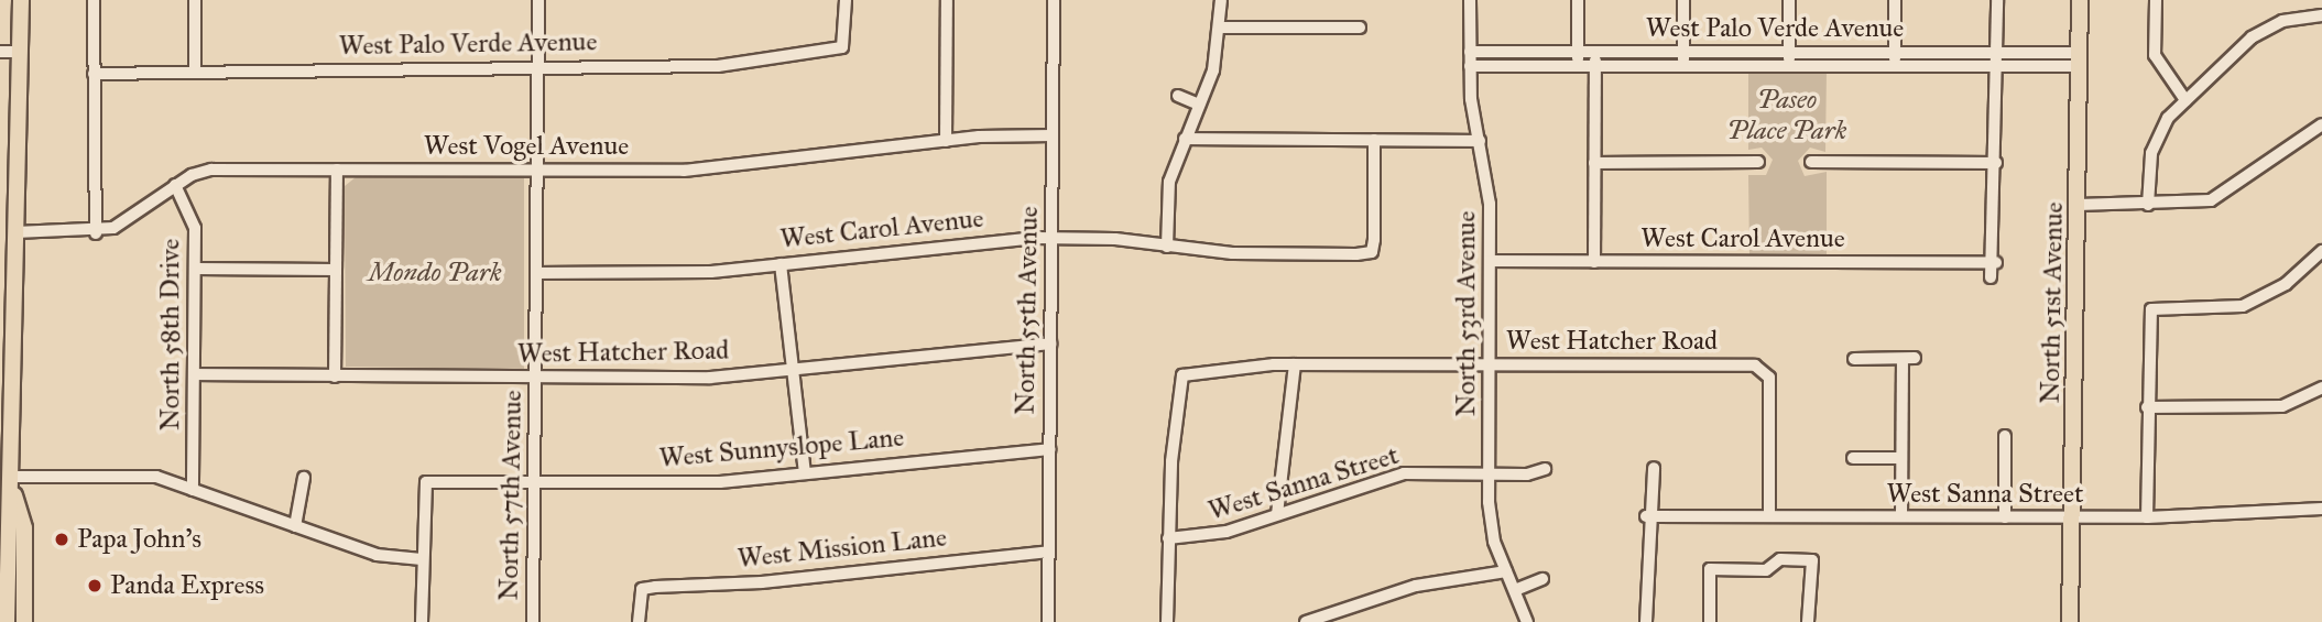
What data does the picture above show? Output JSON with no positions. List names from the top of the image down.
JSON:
{
  "streets": {
    "main road": ["North 51st Avenue"],
    "street": [
      "West Palo Verde Avenue",
      "West Vogel Avenue",
      "West Carol Avenue",
      "North 55th Avenue",
      "North 53rd Avenue",
      "North 58th Drive",
      "West Hatcher Road",
      "West Sunnyslope Lane",
      "West Sanna Street",
      "North 57th Avenue",
      "West Mission Lane"
    ]
  },
  "crossings": [
    ["West Palo Verde Avenue", "North 51st Avenue"],
    ["West Palo Verde Avenue", "North 53rd Avenue"],
    ["West Palo Verde Avenue", "North 57th Avenue"],
    ["West Vogel Avenue", "North 55th Avenue"],
    ["West Vogel Avenue", "North 58th Drive"],
    ["West Vogel Avenue", "North 57th Avenue"],
    ["West Carol Avenue", "North 55th Avenue"],
    ["West Carol Avenue", "North 53rd Avenue"],
    ["West Carol Avenue", "North 57th Avenue"],
    ["North 51st Avenue", "West Sanna Street"],
    ["North 55th Avenue", "West Hatcher Road"],
    ["North 55th Avenue", "West Sunnyslope Lane"],
    ["North 55th Avenue", "West Mission Lane"],
    ["North 53rd Avenue", "West Hatcher Road"],
    ["North 53rd Avenue", "West Sanna Street"],
    ["North 58th Drive", "West Hatcher Road"],
    ["West Hatcher Road", "West Sanna Street"],
    ["West Hatcher Road", "North 57th Avenue"],
    ["West Sunnyslope Lane", "North 57th Avenue"]
  ],
  "parks": ["Paseo Place Park", "Mondo Park"],
  "places": ["Papa John's", "Panda Express"]
}
